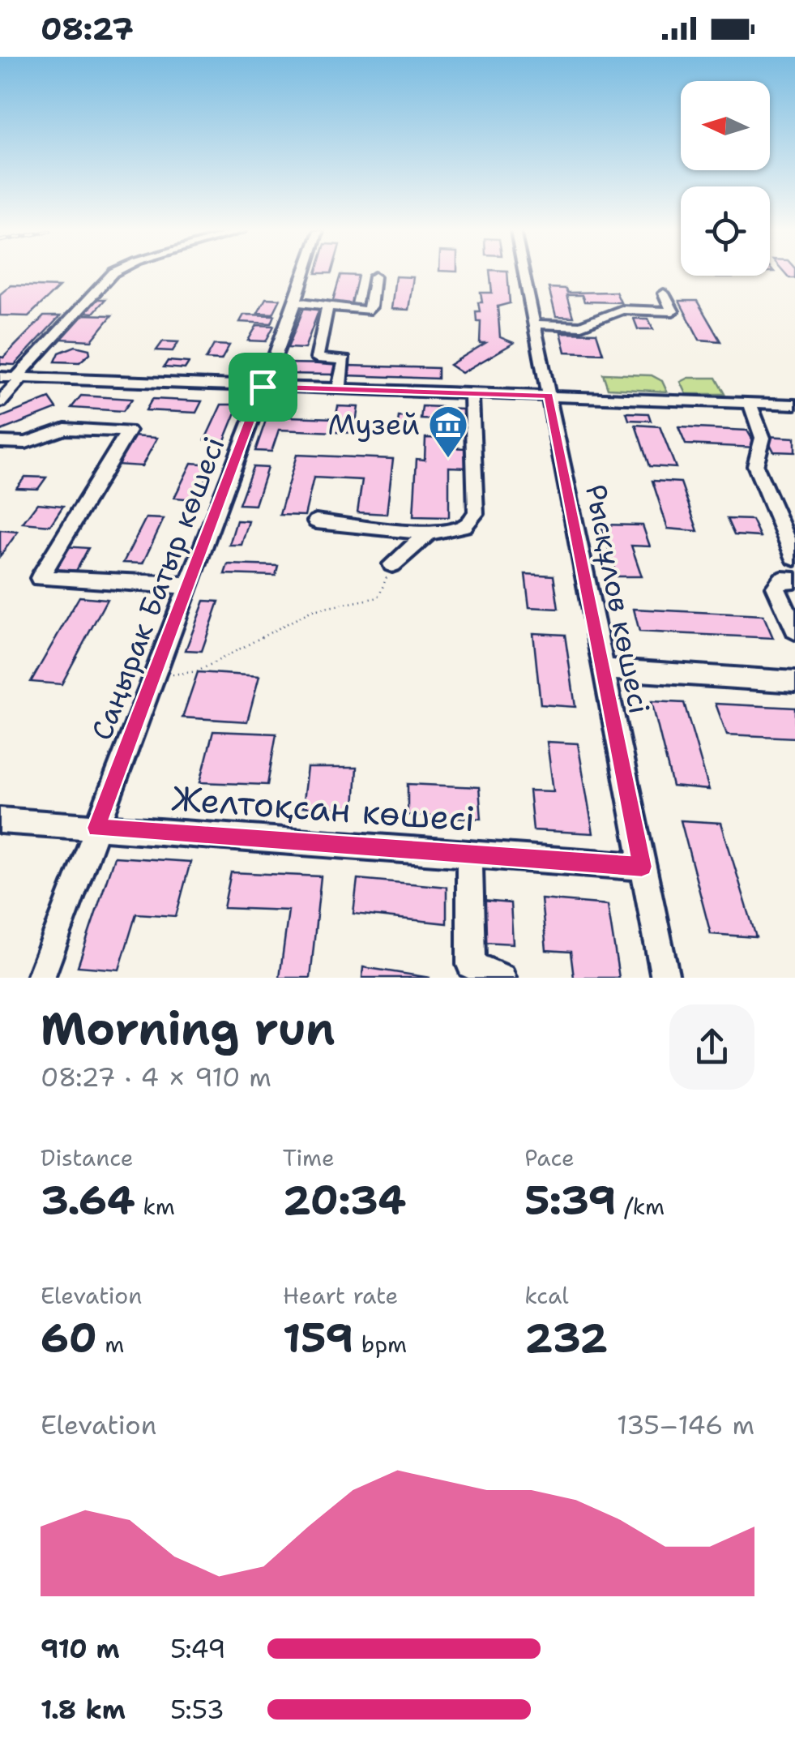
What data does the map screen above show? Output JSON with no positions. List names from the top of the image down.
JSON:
{
  "streets": {
    "street": ["Саңырак Батыр көшесі", "Рысқұлов көшесі", "Желтоқсан көшесі"]
  },
  "crossings": [
    ["Саңырак Батыр көшесі", "Желтоқсан көшесі"],
    ["Рысқұлов көшесі", "Желтоқсан көшесі"]
  ],
  "places": {
    "museum": ["Музей"]
  },
  "north": "left",
  "page": {
    "status": "08:27",
    "heading": ["Morning run", "08:27 · 4 × 910 m"],
    "stats": [
      ["Distance", "3.64 km"],
      ["Time", "20:34"],
      ["Pace", "5:39 /km"],
      ["Elevation", "60 m"],
      ["Heart rate", "159 bpm"],
      ["kcal", "232"]
    ],
    "chart": ["Elevation", "135–146 m"],
    "list": [
      {
        "name": "910 m",
        "note": "5:49"
      },
      {
        "name": "1.8 km",
        "note": "5:53"
      }
    ]
  }
}
